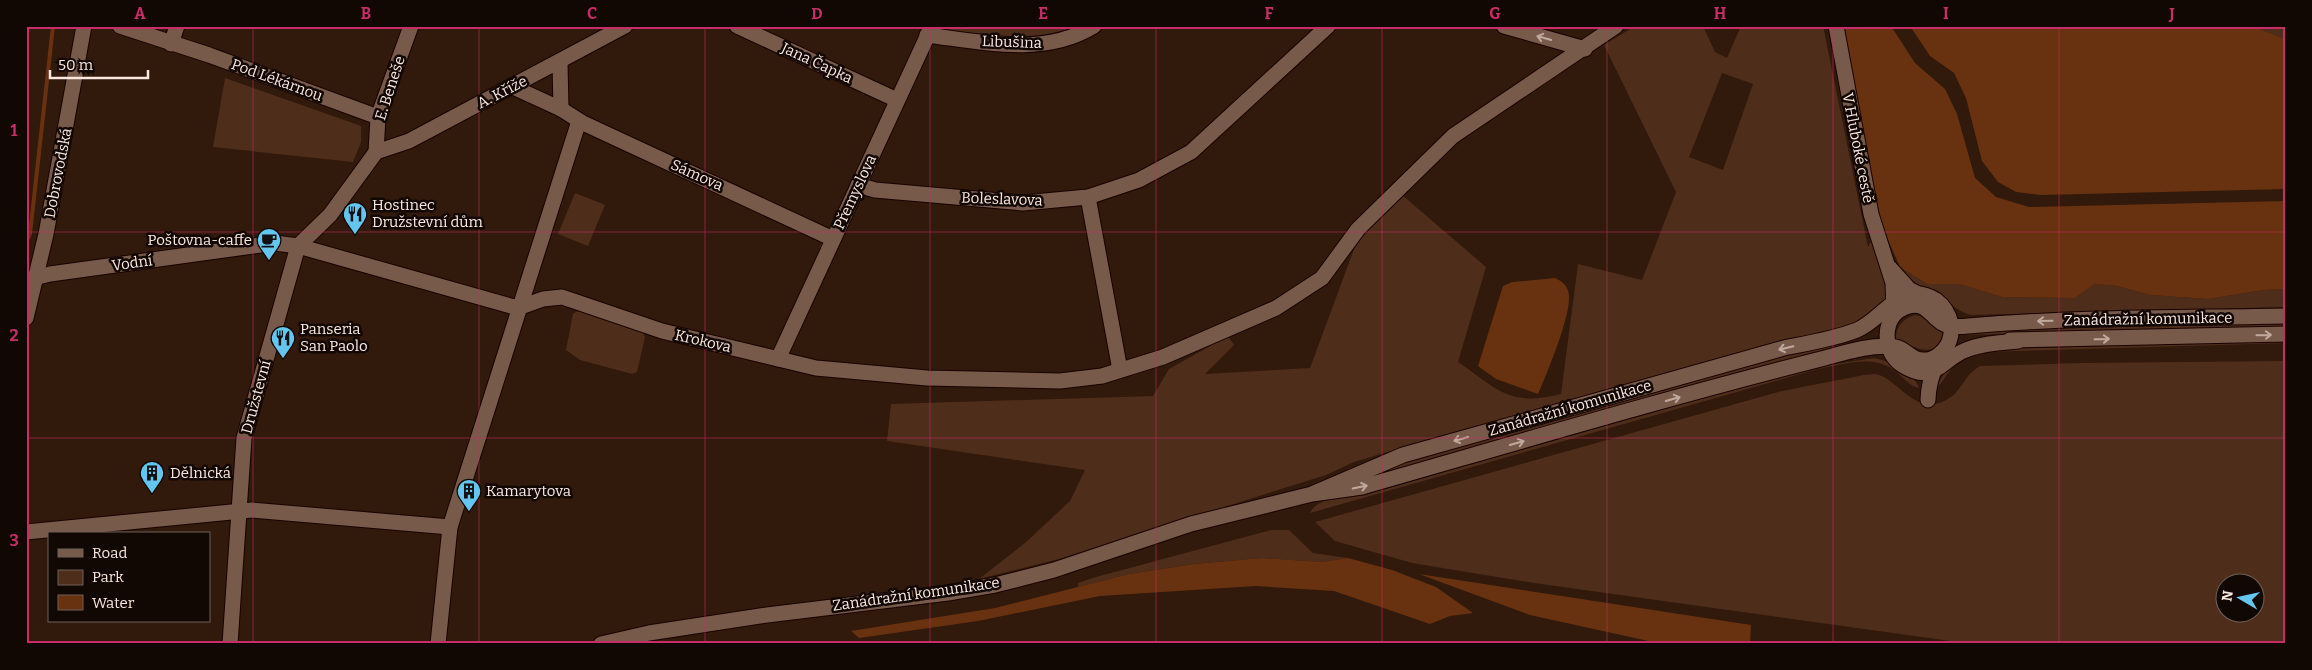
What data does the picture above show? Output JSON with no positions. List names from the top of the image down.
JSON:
{
  "streets": {
    "street": [
      "Libušina",
      "Jana Čapka",
      "Pod Lékárnou",
      "E. Beneše",
      "A. Kříže",
      "V Hluboké cestě",
      "Dobrovodská",
      "Sámova",
      "Přemyslova",
      "Boleslavova",
      "Vodní",
      "Zanádražní komunikace",
      "Krokova",
      "Družstevní"
    ]
  },
  "crossings": [
    ["Libušina", "Přemyslova"],
    ["Jana Čapka", "Přemyslova"],
    ["Pod Lékárnou", "E. Beneše"],
    ["E. Beneše", "A. Kříže"],
    ["E. Beneše", "Družstevní"],
    ["A. Kříže", "Sámova"],
    ["A. Kříže", "Družstevní"],
    ["V Hluboké cestě", "Zanádražní komunikace"],
    ["Dobrovodská", "Vodní"],
    ["Sámova", "Přemyslova"],
    ["Přemyslova", "Boleslavova"],
    ["Přemyslova", "Krokova"],
    ["Vodní", "Družstevní"]
  ],
  "places": {
    "restaurant": ["Hostinec Družstevní dům", "Panseria San Paolo"],
    "cafe": ["Poštovna-caffe"],
    "building": ["Dělnická", "Kamarytova"]
  },
  "legend": ["Road", "Park", "Water"],
  "scale_bar": "50 m",
  "north": "left",
  "grid": {
    "columns": [
      "A",
      "B",
      "C",
      "D",
      "E",
      "F",
      "G",
      "H",
      "I",
      "J"
    ],
    "rows": ["1", "2", "3"]
  }
}
